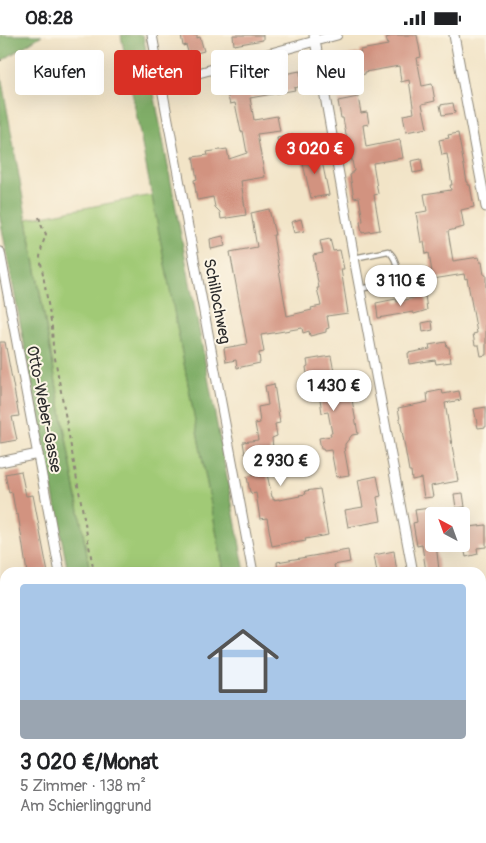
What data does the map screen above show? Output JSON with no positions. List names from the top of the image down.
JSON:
{
  "streets": {
    "street": ["Schillochweg", "Otto-Weber-Gasse"]
  },
  "north": "top left",
  "page": {
    "status": "08:28",
    "chip": [
      "Kaufen",
      "Mieten",
      "Filter",
      "Neu"
    ],
    "price": [
      "3 020 €",
      "3 110 €",
      "1 430 €",
      "2 930 €"
    ],
    "list": [
      {
        "name": "3 020 €/Monat",
        "note": "5 Zimmer · 138 m² · Am Schierlinggrund"
      }
    ]
  }
}
